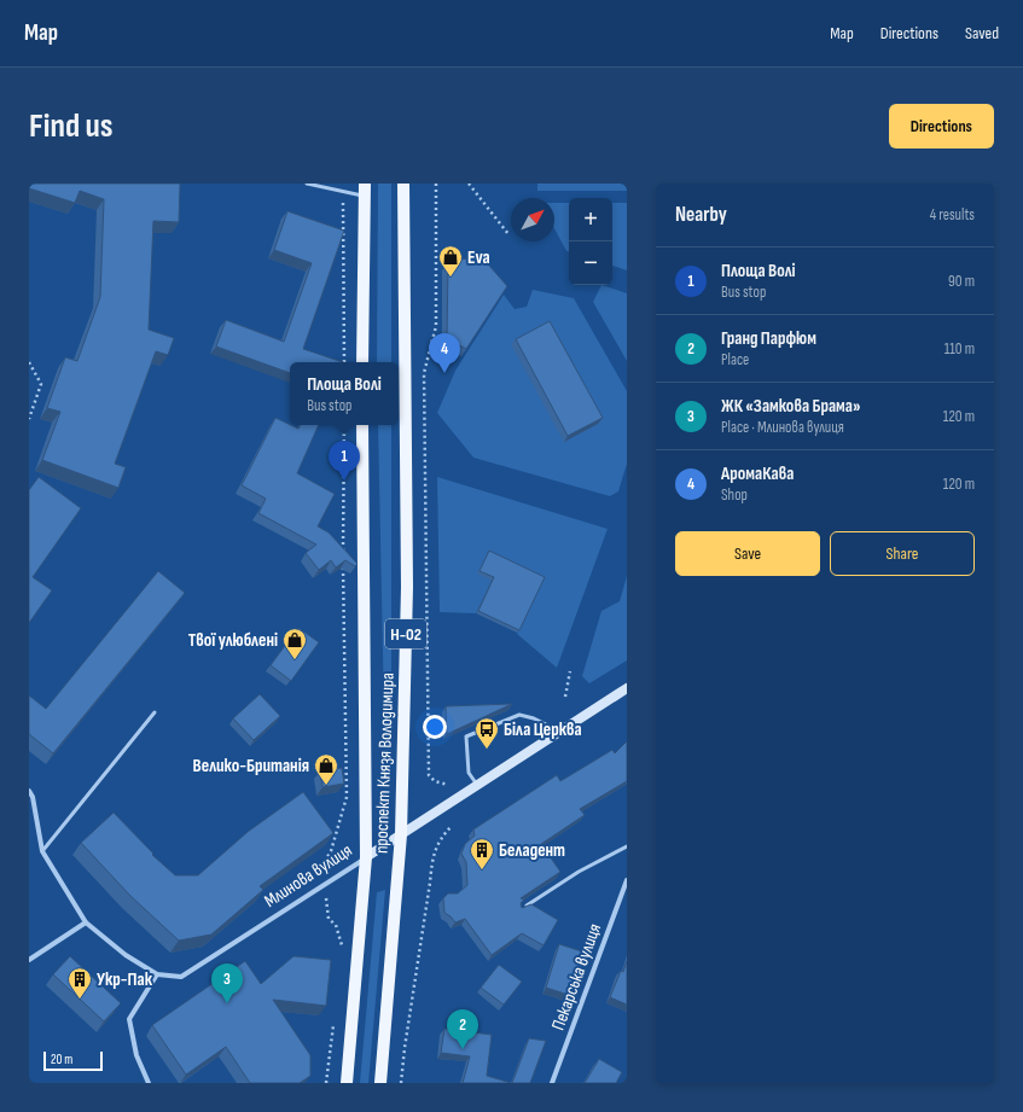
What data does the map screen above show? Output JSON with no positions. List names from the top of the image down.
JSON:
{
  "streets": {
    "main road": ["Н-02", "проспект Князя Володимира"],
    "street": ["Млинова вулиця", "Пекарська вулиця"]
  },
  "crossings": [
    ["проспект Князя Володимира", "Млинова вулиця"]
  ],
  "places": {
    "shop": ["Eva", "Твої улюблені", "Велико-Британія"],
    "bus stop": ["Біла Церква"],
    "building": ["Беладент", "Укр-Пак"]
  },
  "scale_bar": "20 m",
  "north": "top right",
  "page": {
    "header": "Map",
    "nav": ["Map", "Directions", "Saved"],
    "buttons": [
      "Directions",
      ["Save", "Share"]
    ],
    "title": "Find us",
    "heading": ["Nearby", "4 results"],
    "map_buttons": ["+", "−"],
    "list": [
      {
        "mark": "1",
        "name": "Площа Волі",
        "note": "Bus stop",
        "value": "90 m"
      },
      {
        "mark": "2",
        "name": "Гранд Парфюм",
        "note": "Place",
        "value": "110 m"
      },
      {
        "mark": "3",
        "name": "ЖК «Замкова Брама»",
        "note": "Place · Млинова вулиця",
        "value": "120 m"
      },
      {
        "mark": "4",
        "name": "АромаКава",
        "note": "Shop",
        "value": "120 m"
      }
    ],
    "pins": [
      "4",
      "1",
      "3",
      "2"
    ],
    "popup": ["Площа Волі", "Bus stop"],
    "scale": "20 m"
  }
}
